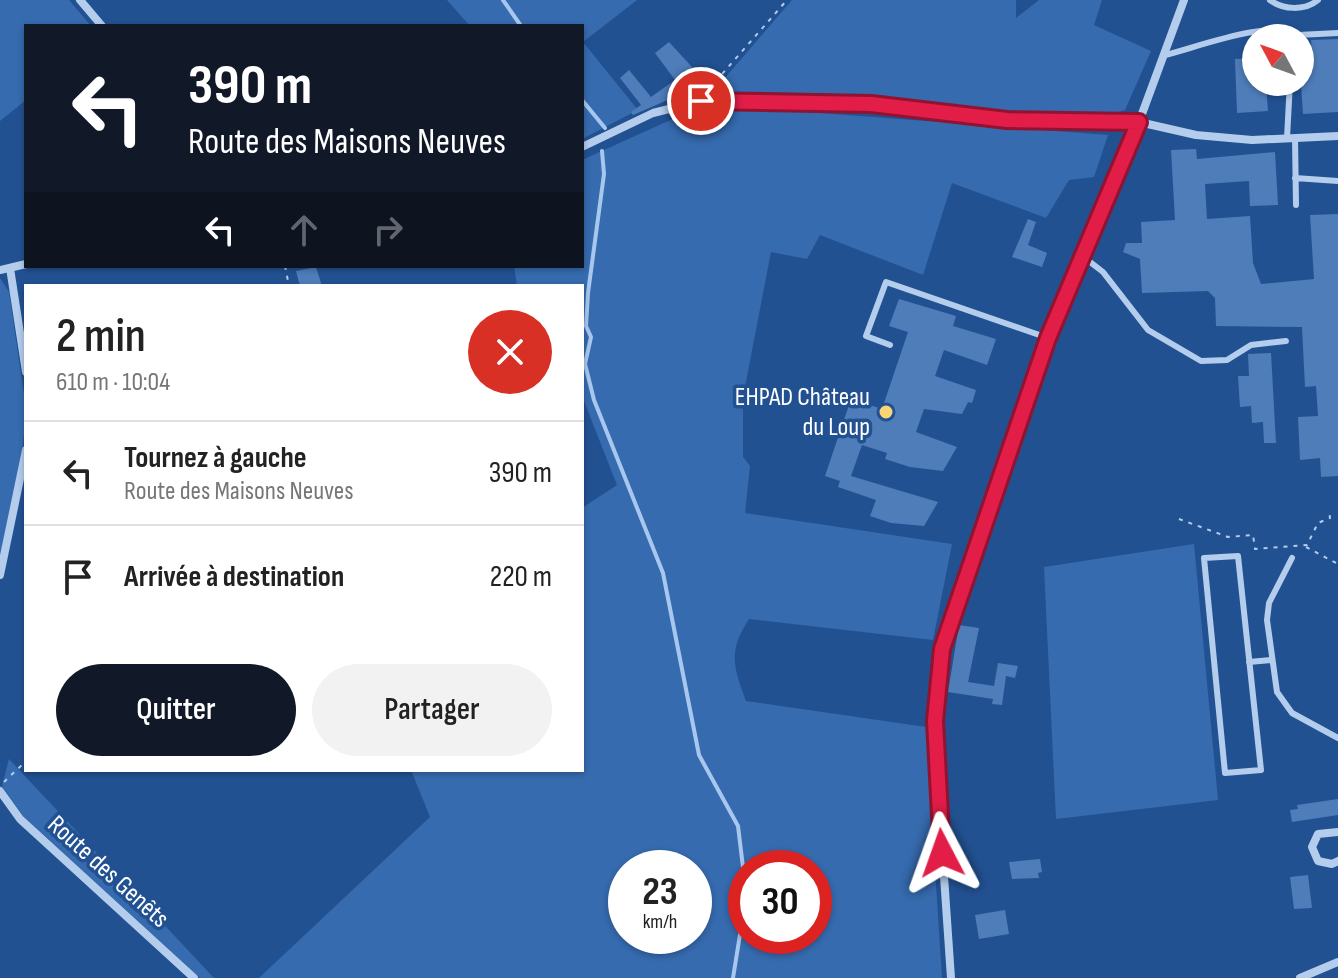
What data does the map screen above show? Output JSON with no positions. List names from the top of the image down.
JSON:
{
  "streets": {
    "street": ["Route des Genêts"]
  },
  "places": ["EHPAD Château du Loup"],
  "north": "top left",
  "page": {
    "turn": ["390 m", "Route des Maisons Neuves"],
    "heading": ["2 min", "610 m · 10:04"],
    "list": [
      {
        "name": "Tournez à gauche",
        "note": "Route des Maisons Neuves",
        "value": "390 m"
      },
      {
        "name": "Arrivée à destination",
        "value": "220 m"
      }
    ],
    "buttons": ["Quitter", "Partager"],
    "speed": "23 km/h",
    "limit": "30"
  }
}
